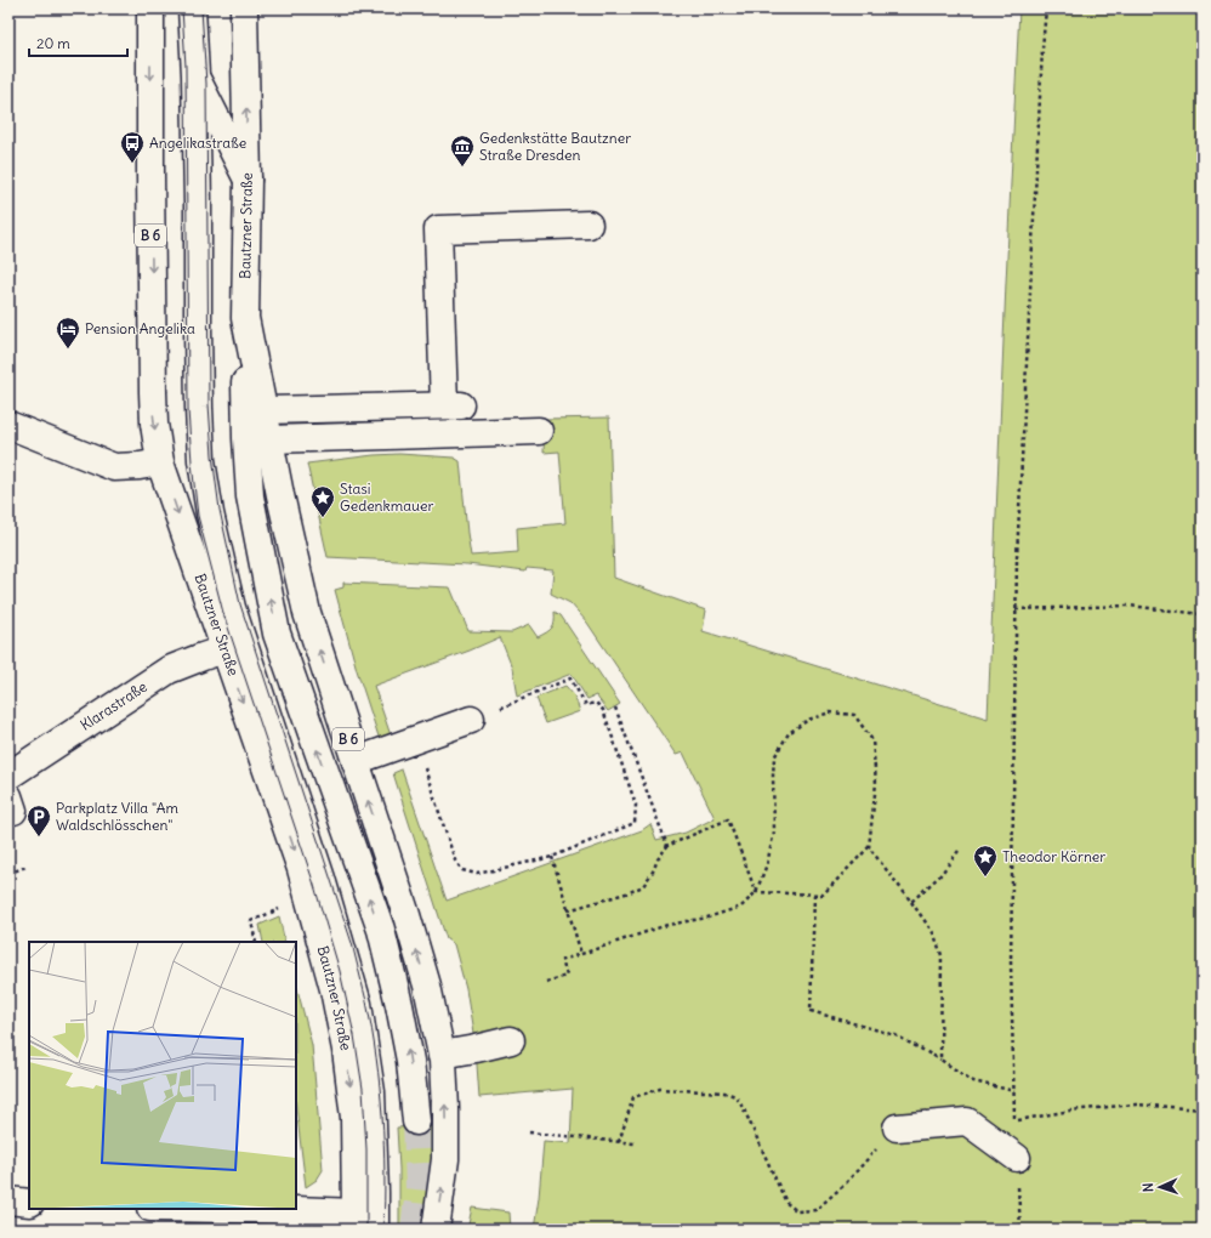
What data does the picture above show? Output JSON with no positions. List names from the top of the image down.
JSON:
{
  "streets": {
    "main road": ["Bautzner Straße", "B 6", "Klarastraße"]
  },
  "crossings": [
    ["Bautzner Straße", "Klarastraße"]
  ],
  "places": {
    "bus stop": ["Angelikastraße"],
    "museum": ["Gedenkstätte Bautzner Straße Dresden"],
    "hotel": ["Pension Angelika"],
    "place": ["Stasi Gedenkmauer", "Theodor Körner"],
    "parking": ["Parkplatz Villa \"Am Waldschlösschen\""]
  },
  "scale_bar": "20 m",
  "north": "left"
}
